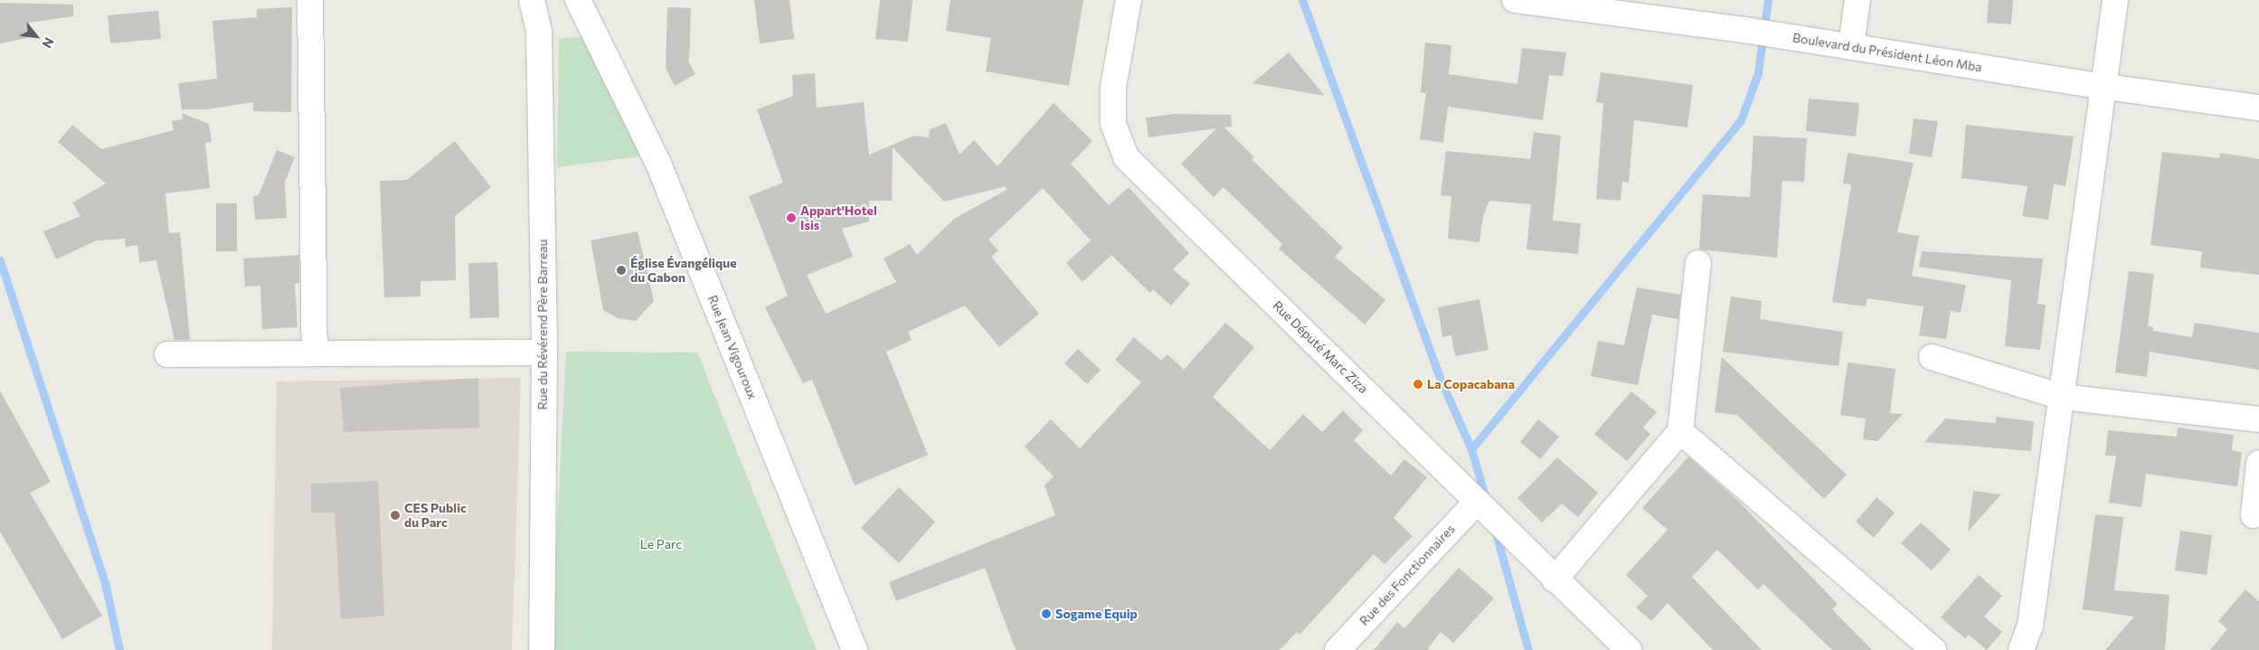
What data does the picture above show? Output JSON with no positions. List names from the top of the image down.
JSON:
{
  "streets": {
    "street": [
      "Boulevard du Président Léon Mba",
      "Rue du Révérend Père Barreau",
      "Rue Jean Vigouroux",
      "Rue Député Marc Ziza",
      "Rue des Fonctionnaires"
    ]
  },
  "crossings": [
    ["Rue Député Marc Ziza", "Rue des Fonctionnaires"]
  ],
  "parks": ["Le Parc"],
  "places": [
    "Appart'Hotel Isis",
    "Église Évangélique du Gabon",
    "La Copacabana",
    "CES Public du Parc",
    "Sogame Equip"
  ],
  "north": "bottom right"
}
